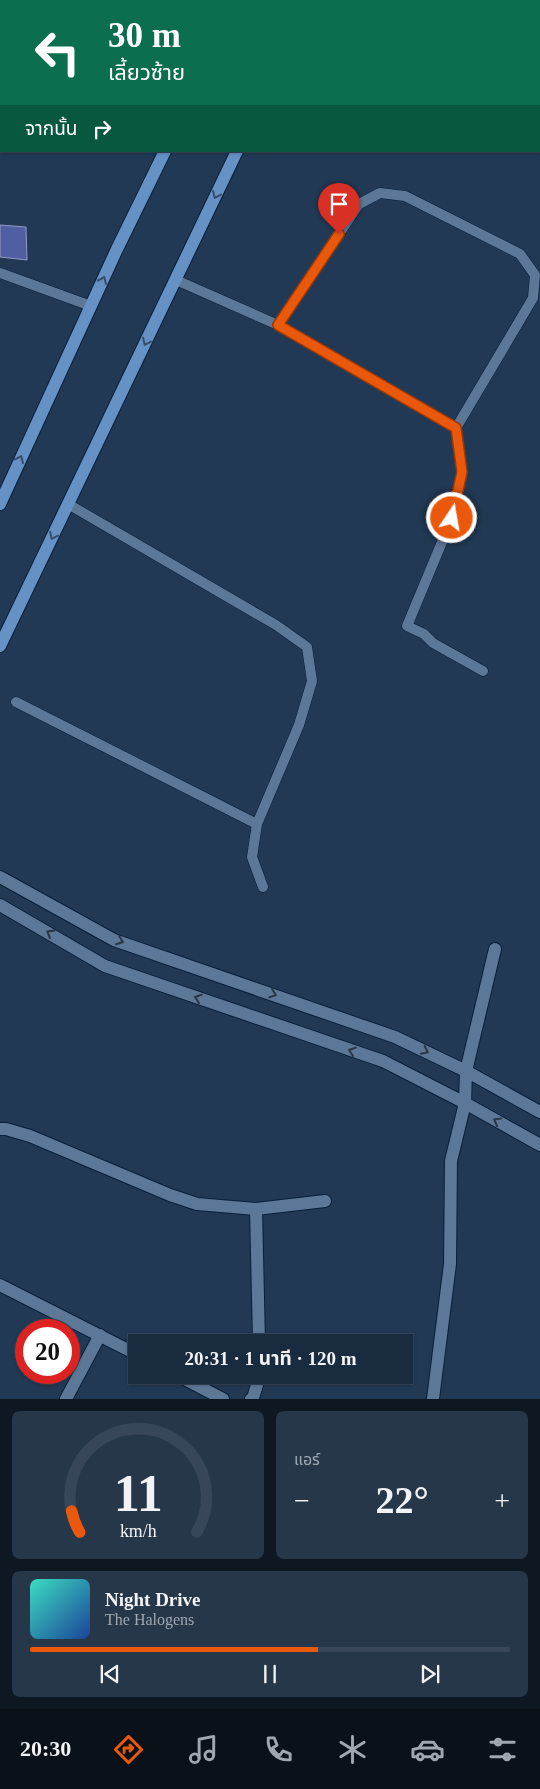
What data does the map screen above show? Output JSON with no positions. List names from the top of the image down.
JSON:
{
  "page": {
    "turn": ["30 m", "เลี้ยวซ้าย"],
    "then": "จากนั้น",
    "limit": "20",
    "trip": "20:31 · 1 นาที · 120 m",
    "tile": "แอร์",
    "heat": ["−", "22°", "+"],
    "song": ["Night Drive", "The Halogens"],
    "tabs": "20:30",
    "gauge": ["11", "km/h"]
  }
}
